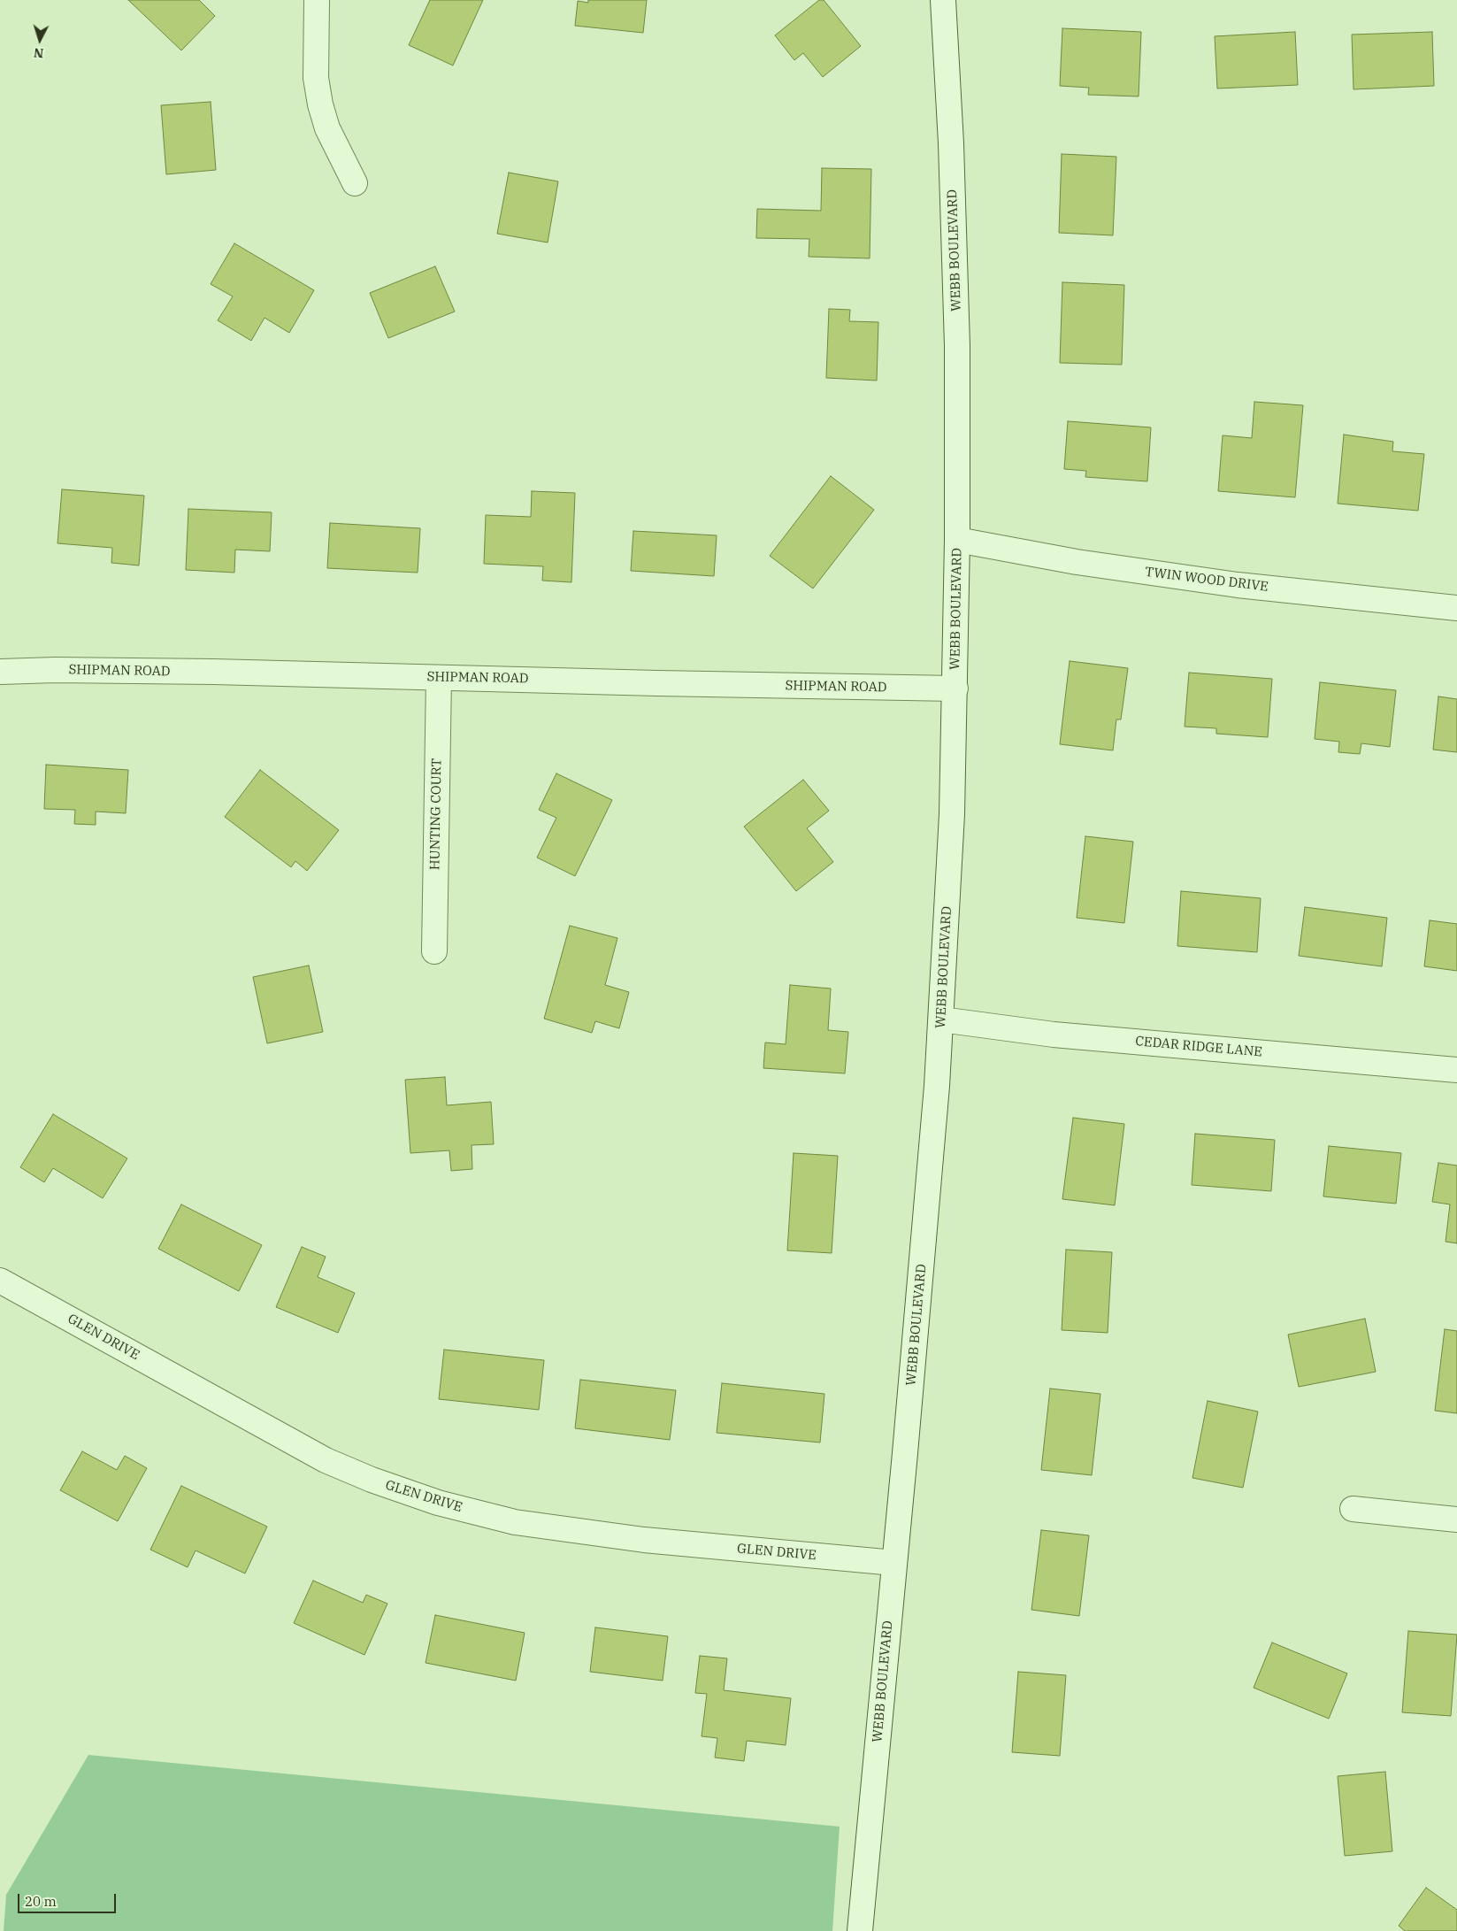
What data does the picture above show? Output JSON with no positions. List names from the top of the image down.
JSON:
{
  "streets": {
    "street": [
      "WEBB BOULEVARD",
      "TWIN WOOD DRIVE",
      "SHIPMAN ROAD",
      "HUNTING COURT",
      "CEDAR RIDGE LANE",
      "GLEN DRIVE"
    ]
  },
  "crossings": [
    ["WEBB BOULEVARD", "TWIN WOOD DRIVE"],
    ["WEBB BOULEVARD", "SHIPMAN ROAD"],
    ["WEBB BOULEVARD", "CEDAR RIDGE LANE"],
    ["WEBB BOULEVARD", "GLEN DRIVE"],
    ["SHIPMAN ROAD", "HUNTING COURT"]
  ],
  "scale_bar": "20 m",
  "north": "bottom"
}
